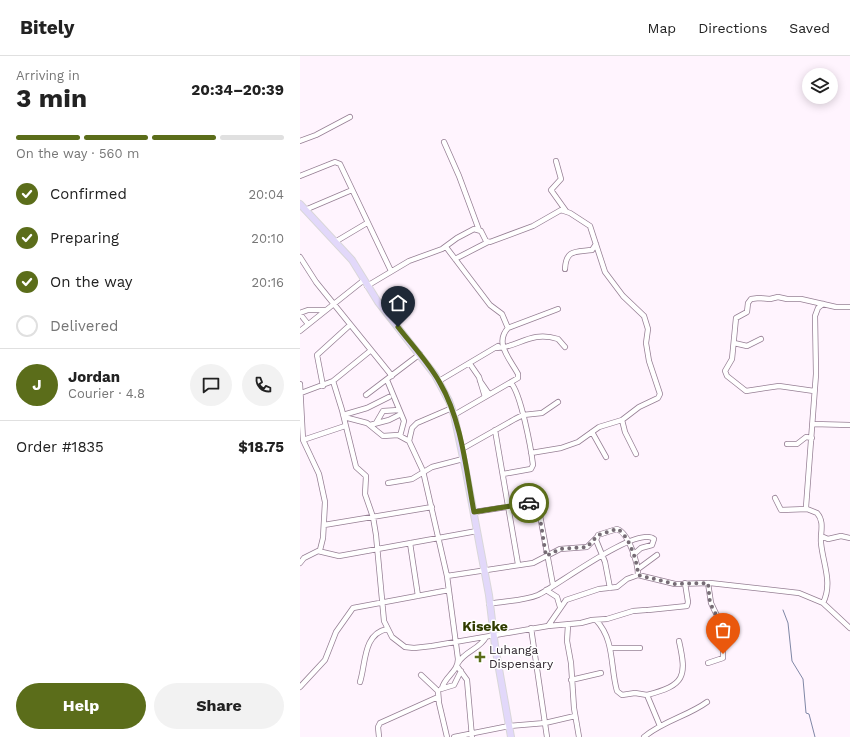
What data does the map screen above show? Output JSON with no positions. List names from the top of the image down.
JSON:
{
  "districts": ["Kiseke"],
  "places": {
    "health": ["Luhanga Dispensary"]
  },
  "page": {
    "header": "Bitely",
    "nav": ["Map", "Directions", "Saved"],
    "heading": ["3 min", "Arriving in", "20:34–20:39"],
    "panel": [
      "Jordan",
      "Courier · 4.8",
      "Order #1835",
      "$18.75"
    ],
    "bar": "On the way · 560 m",
    "list": [
      ["Confirmed", "20:04"],
      ["Preparing", "20:10"],
      ["On the way", "20:16"],
      "Delivered"
    ],
    "round": "J",
    "buttons": ["Help", "Share"]
  }
}
